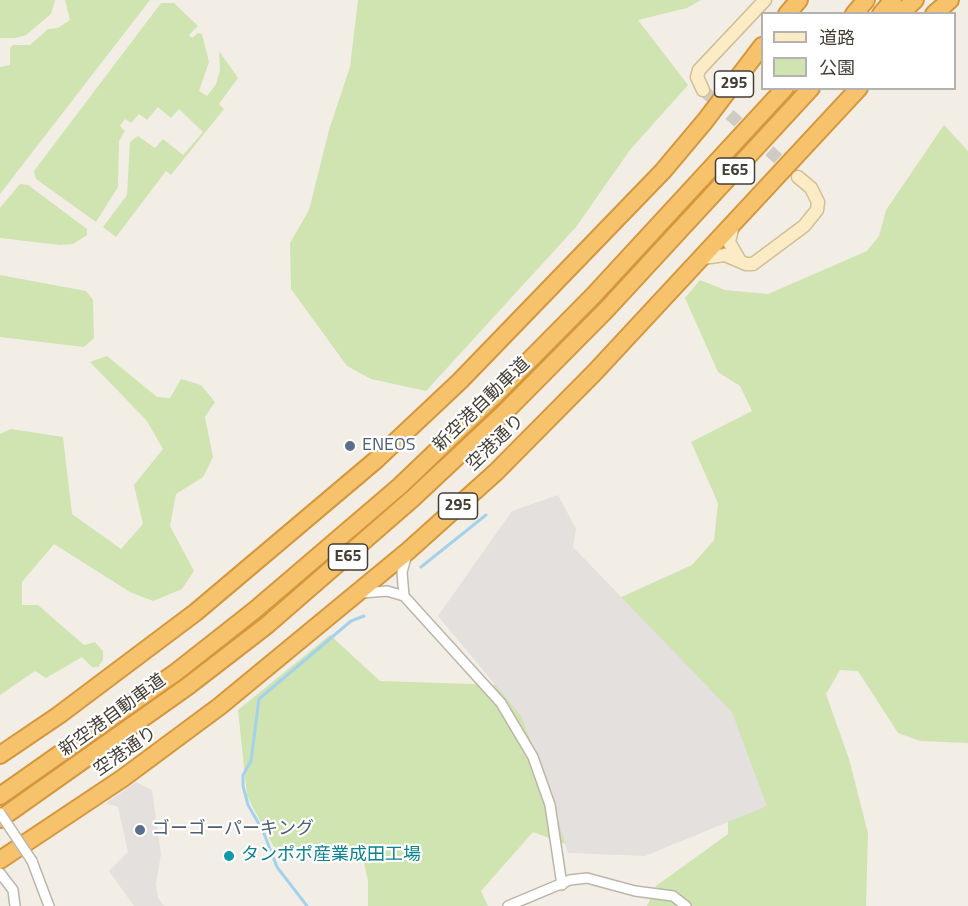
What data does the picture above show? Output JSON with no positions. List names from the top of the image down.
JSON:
{
  "streets": {
    "highway": [
      "295",
      "E65",
      "新空港自動車道",
      "空港通り"
    ]
  },
  "places": ["ENEOS", "ゴーゴーパーキング", "タンポポ産業成田工場"],
  "legend": ["道路", "公園"]
}
